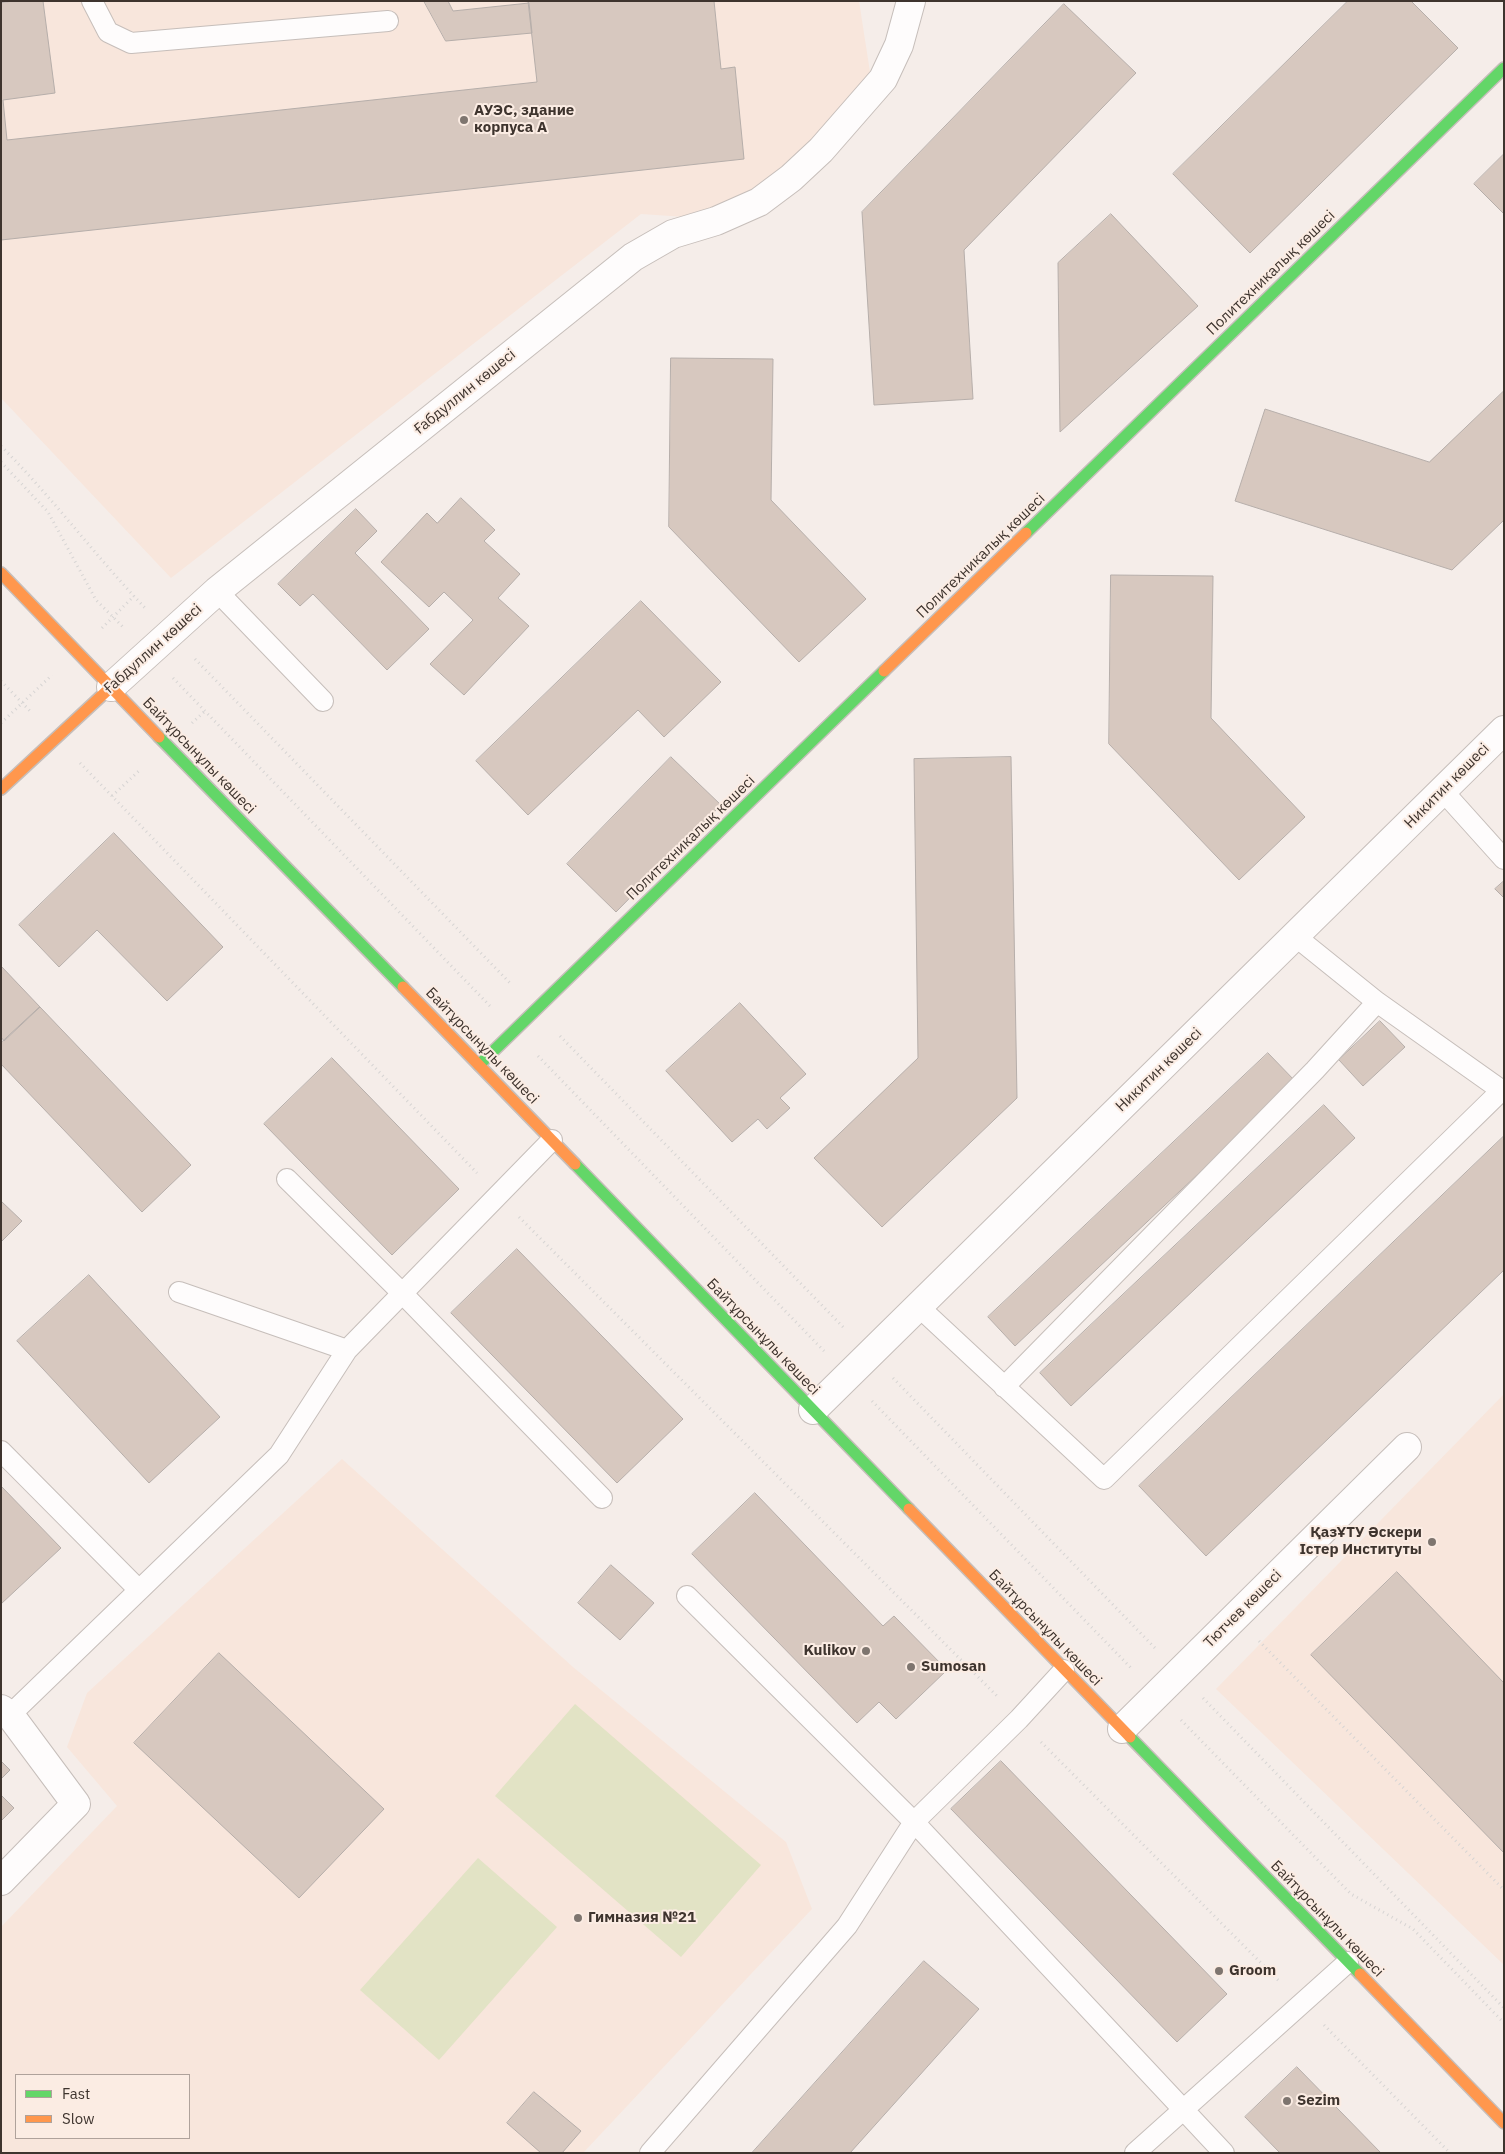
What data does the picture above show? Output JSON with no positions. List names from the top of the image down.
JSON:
{
  "streets": {
    "street": [
      "Политехникалық көшесі",
      "Ғабдуллин көшесі",
      "Байтұрсынұлы көшесі",
      "Никитин көшесі",
      "Тютчев көшесі"
    ]
  },
  "crossings": [
    ["Политехникалық көшесі", "Байтұрсынұлы көшесі"],
    ["Ғабдуллин көшесі", "Байтұрсынұлы көшесі"],
    ["Байтұрсынұлы көшесі", "Никитин көшесі"],
    ["Байтұрсынұлы көшесі", "Тютчев көшесі"]
  ],
  "places": [
    "АУЭС, здание корпуса A",
    "ҚазҰТУ Әскери Істер Институты",
    "Kulikov",
    "Sumosan",
    "Гимназия №21",
    "Groom",
    "Sezim"
  ],
  "legend": ["Fast", "Slow"]
}
